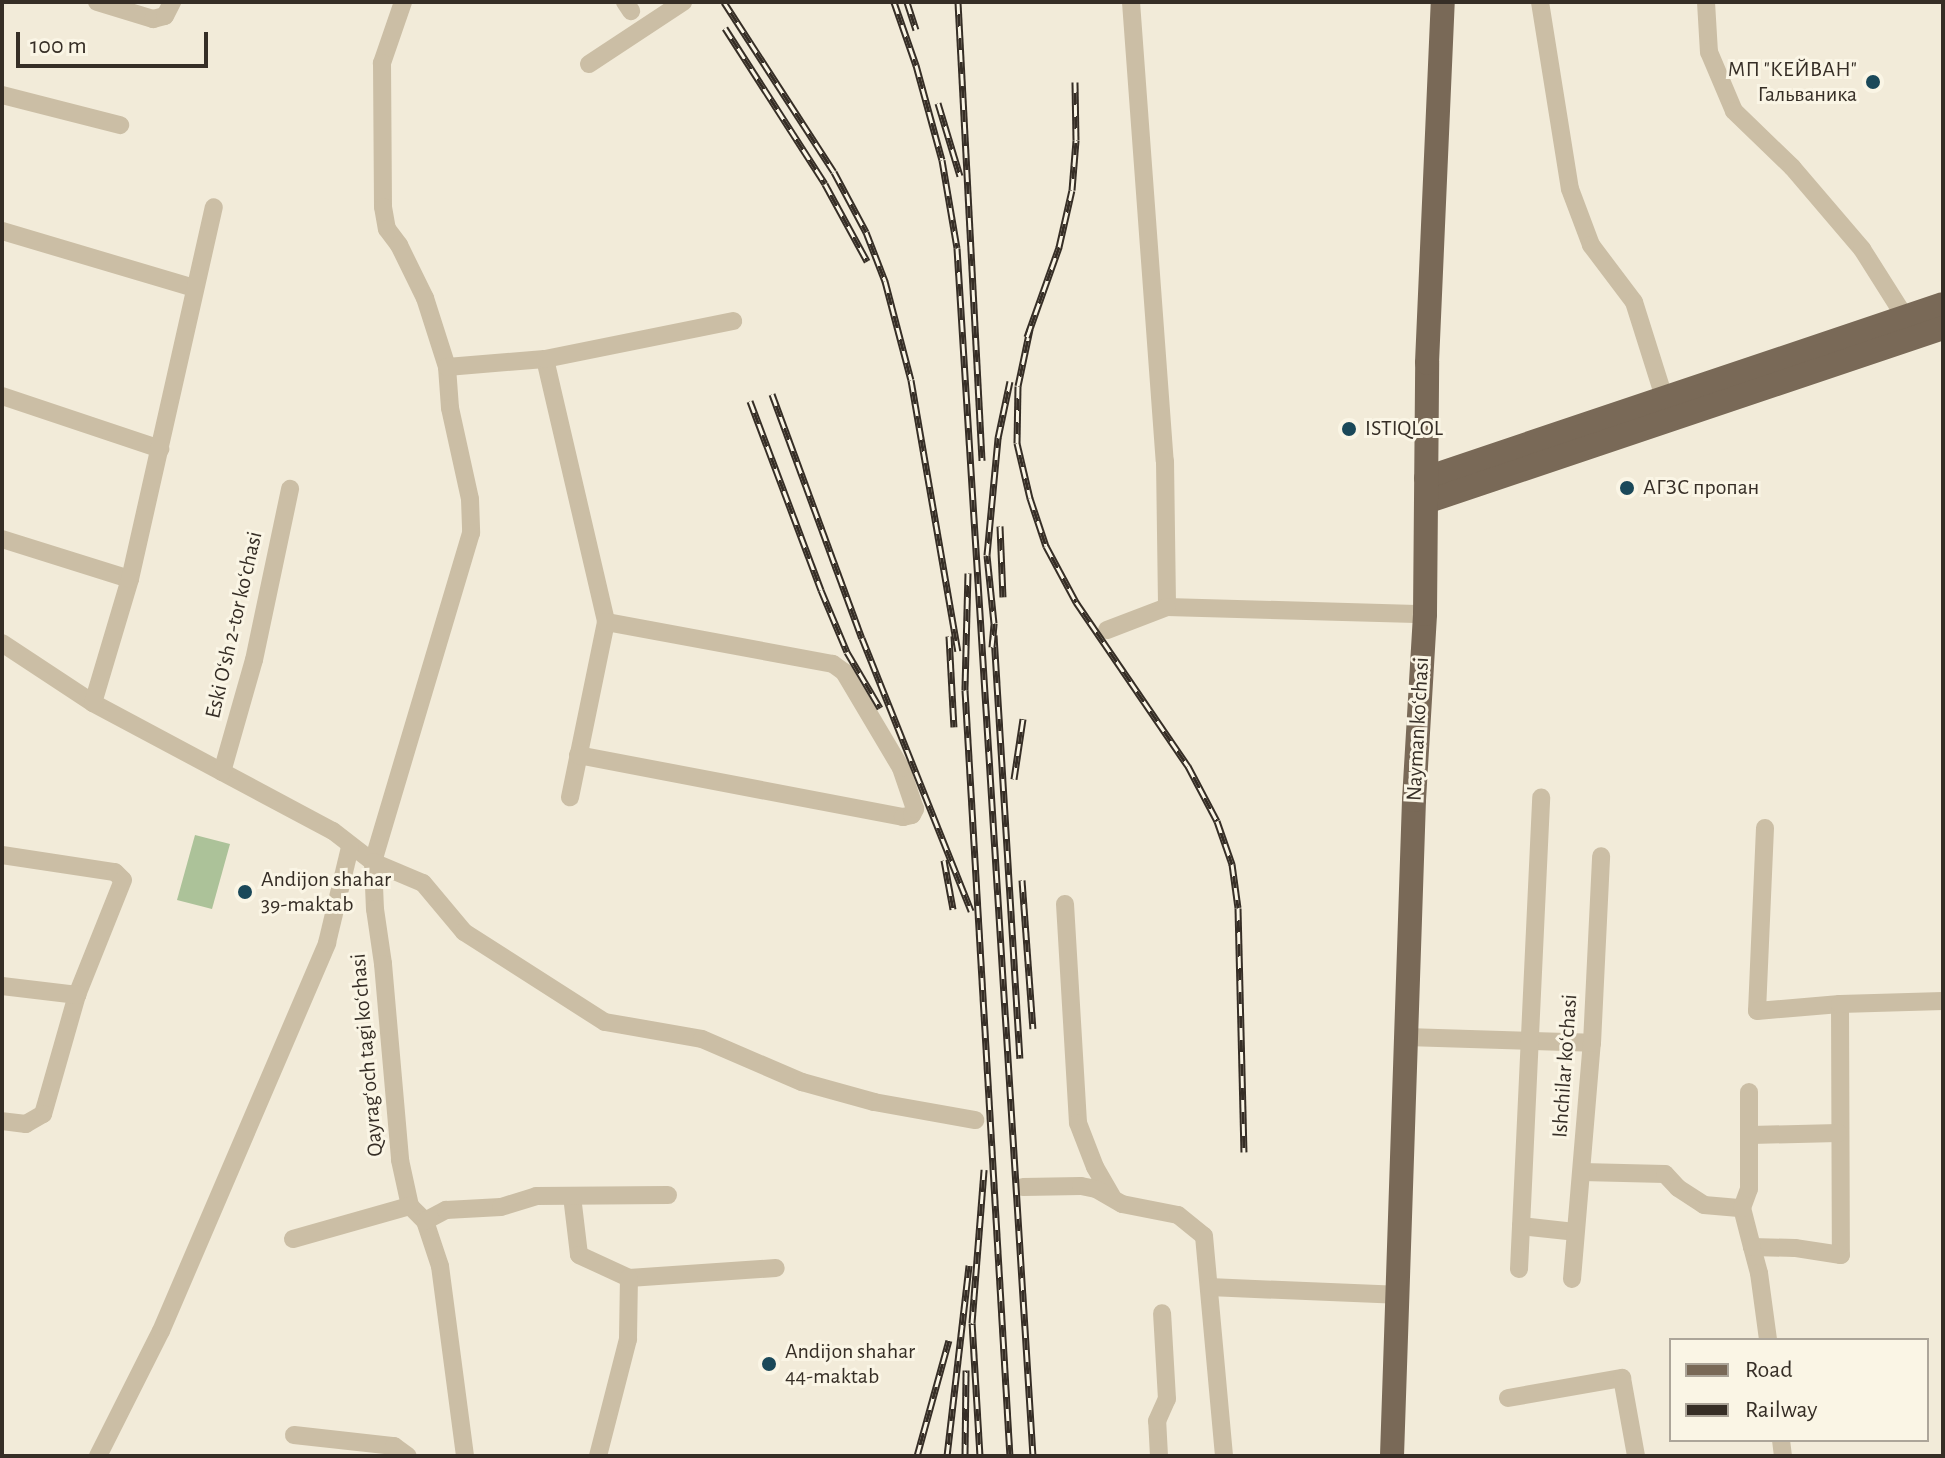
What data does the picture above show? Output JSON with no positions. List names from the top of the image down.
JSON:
{
  "streets": {
    "main road": ["Nayman koʻchasi"],
    "street": ["Eski Oʻsh 2-tor koʻchasi", "Qayragʻoch tagi koʻchasi", "Ishchilar koʻchasi"]
  },
  "places": [
    "МП \"КЕЙВАН\" Гальваника",
    "ISTIQLOL",
    "АГЗС пропан",
    "Andijon shahar 39-maktab",
    "Andijon shahar 44-maktab"
  ],
  "legend": ["Road", "Railway"],
  "scale_bar": "100 m"
}
